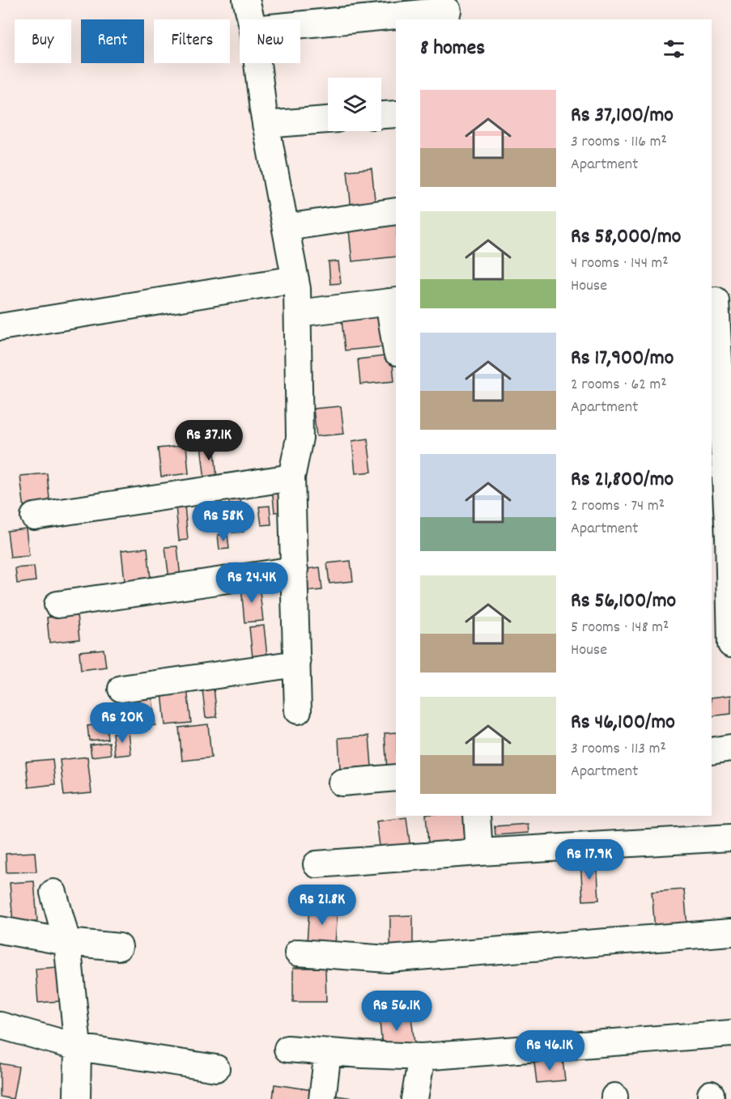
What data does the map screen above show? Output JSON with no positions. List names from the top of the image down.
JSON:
{
  "page": {
    "chip": [
      "Buy",
      "Rent",
      "Filters",
      "New"
    ],
    "heading": "8 homes",
    "list": [
      {
        "name": "Rs 37,100/mo",
        "note": "3 rooms · 116 m² · Apartment"
      },
      {
        "name": "Rs 58,000/mo",
        "note": "4 rooms · 144 m² · House"
      },
      {
        "name": "Rs 17,900/mo",
        "note": "2 rooms · 62 m² · Apartment"
      },
      {
        "name": "Rs 21,800/mo",
        "note": "2 rooms · 74 m² · Apartment"
      },
      {
        "name": "Rs 56,100/mo",
        "note": "5 rooms · 148 m² · House"
      },
      {
        "name": "Rs 46,100/mo",
        "note": "3 rooms · 113 m² · Apartment"
      }
    ],
    "price": [
      "Rs 37.1K",
      "Rs 58K",
      "Rs 24.4K",
      "Rs 20K",
      "Rs 17.9K",
      "Rs 21.8K",
      "Rs 56.1K",
      "Rs 46.1K"
    ]
  }
}
